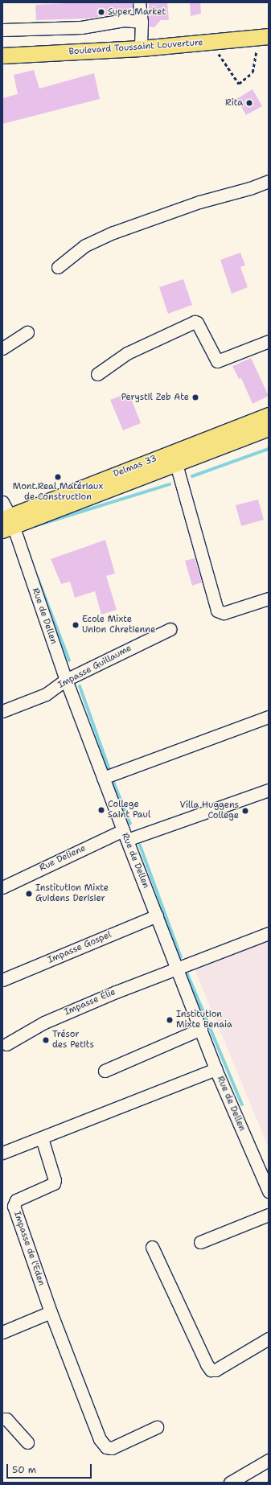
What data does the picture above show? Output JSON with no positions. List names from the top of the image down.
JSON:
{
  "streets": {
    "main road": ["Boulevard Toussaint Louverture", "Delmas 33"],
    "street": [
      "Rue de Dellen",
      "Impasse Guillaume",
      "Rue Deliene",
      "Impasse Gospel",
      "Impasse Élie",
      "Impasse de l'Eden"
    ]
  },
  "crossings": [
    ["Delmas 33", "Rue de Dellen"],
    ["Rue de Dellen", "Impasse Guillaume"],
    ["Rue de Dellen", "Rue Deliene"],
    ["Rue de Dellen", "Impasse Gospel"],
    ["Rue de Dellen", "Impasse Élie"]
  ],
  "places": [
    "Super Market",
    "Rita",
    "Perystil Zeb Ate",
    "Mont.Real Matériaux de Construction",
    "Ecole Mixte Union Chretienne",
    "College Saint Paul",
    "Villa Huggens College",
    "Institution Mixte Guidens Derisier",
    "Institution Mixte Benaia",
    "Trésor des Petits"
  ],
  "scale_bar": "50 m"
}
